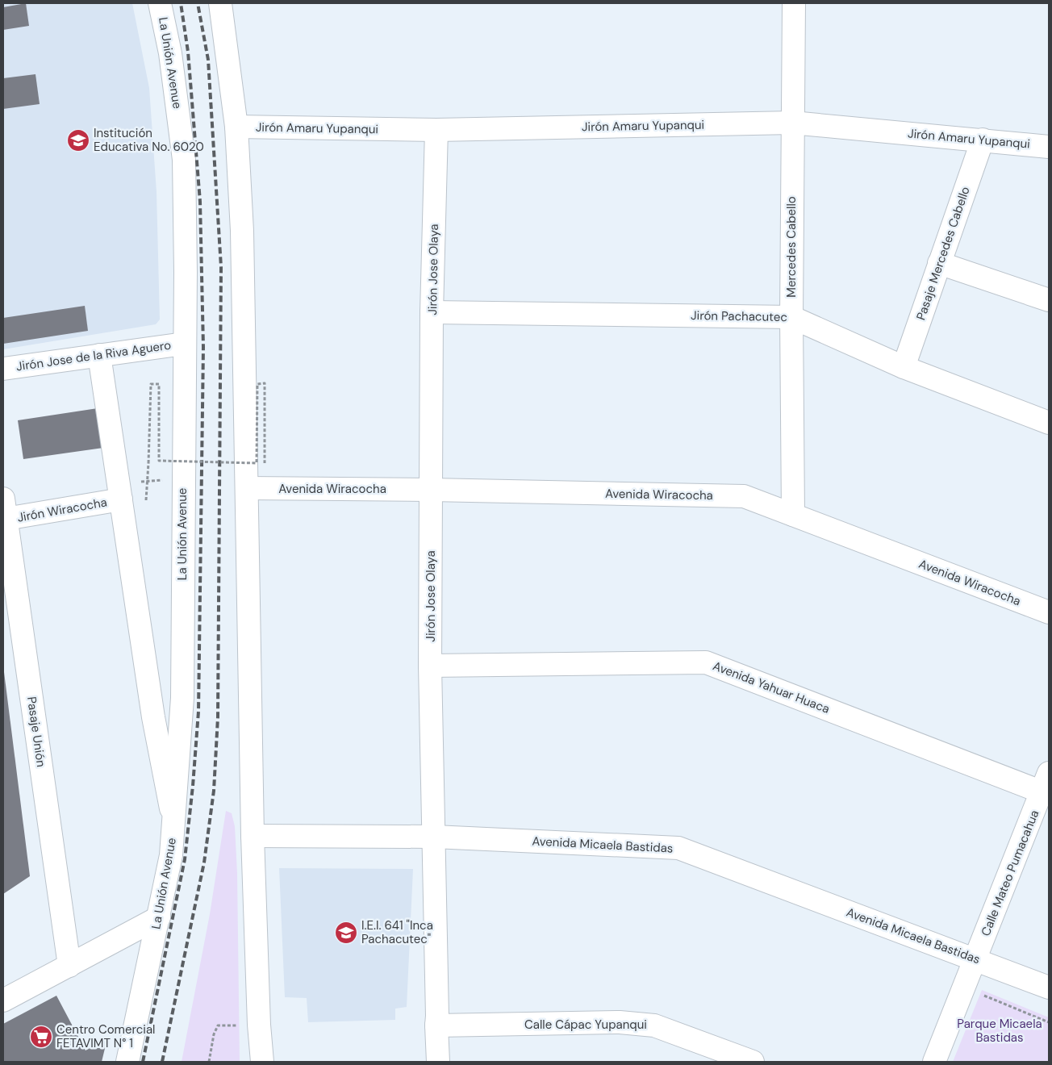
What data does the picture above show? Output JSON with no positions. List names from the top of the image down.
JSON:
{
  "streets": {
    "street": [
      "La Unión Avenue",
      "Jirón Amaru Yupanqui",
      "Mercedes Cabello",
      "Pasaje Mercedes Cabello",
      "Jirón Jose Olaya",
      "Jirón Pachacutec",
      "Jirón Jose de la Riva Aguero",
      "Avenida Wiracocha",
      "Jirón Wiracocha",
      "Avenida Yahuar Huaca",
      "Pasaje Unión",
      "Avenida Micaela Bastidas",
      "Calle Mateo Pumacahua",
      "Calle Cápac Yupanqui"
    ]
  },
  "crossings": [
    ["La Unión Avenue", "Jirón Jose de la Riva Aguero"],
    ["Jirón Amaru Yupanqui", "Mercedes Cabello"],
    ["Jirón Amaru Yupanqui", "Pasaje Mercedes Cabello"],
    ["Jirón Amaru Yupanqui", "Jirón Jose Olaya"],
    ["Mercedes Cabello", "Jirón Pachacutec"],
    ["Mercedes Cabello", "Avenida Wiracocha"],
    ["Pasaje Mercedes Cabello", "Jirón Pachacutec"],
    ["Jirón Jose Olaya", "Jirón Pachacutec"],
    ["Jirón Jose Olaya", "Avenida Wiracocha"],
    ["Jirón Jose Olaya", "Avenida Yahuar Huaca"],
    ["Jirón Jose Olaya", "Avenida Micaela Bastidas"],
    ["Jirón Jose Olaya", "Calle Cápac Yupanqui"],
    ["Jirón Wiracocha", "Pasaje Unión"],
    ["Avenida Yahuar Huaca", "Calle Mateo Pumacahua"],
    ["Avenida Micaela Bastidas", "Calle Mateo Pumacahua"]
  ],
  "parks": ["Parque Micaela Bastidas"],
  "places": {
    "school or university": ["Institución Educativa No. 6020", "I.E.I. 641 \"Inca Pachacutec\""],
    "supermarket": ["Centro Comercial FETAVIMT N° 1"]
  }
}
